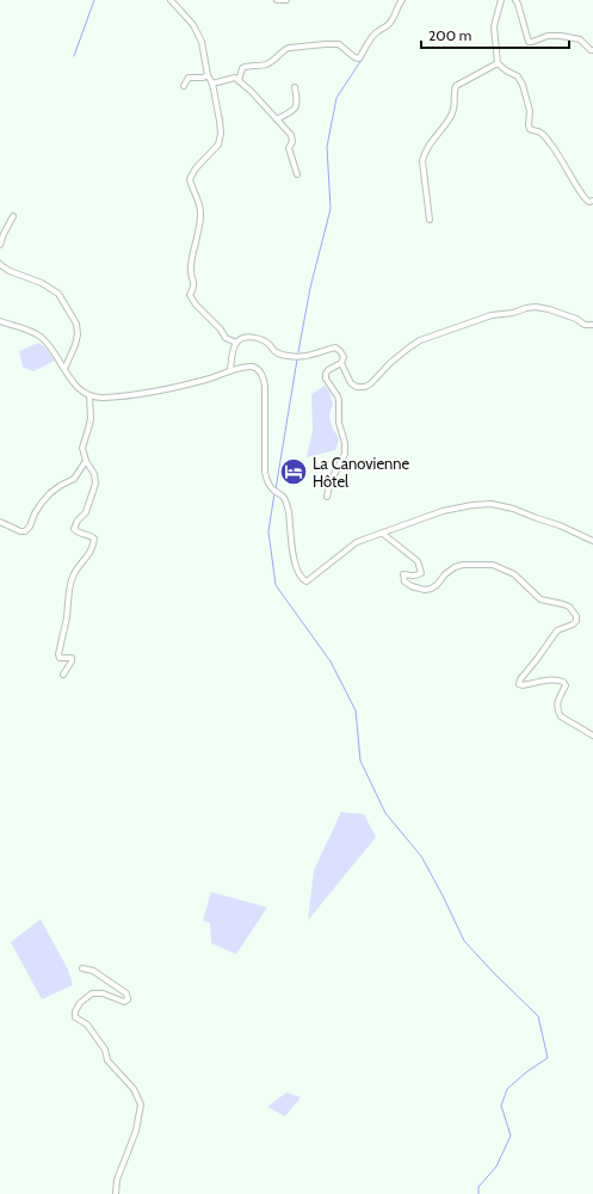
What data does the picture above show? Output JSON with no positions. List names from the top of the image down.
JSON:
{
  "places": {
    "hotel": ["La Canovienne Hôtel"]
  },
  "scale_bar": "200 m"
}
